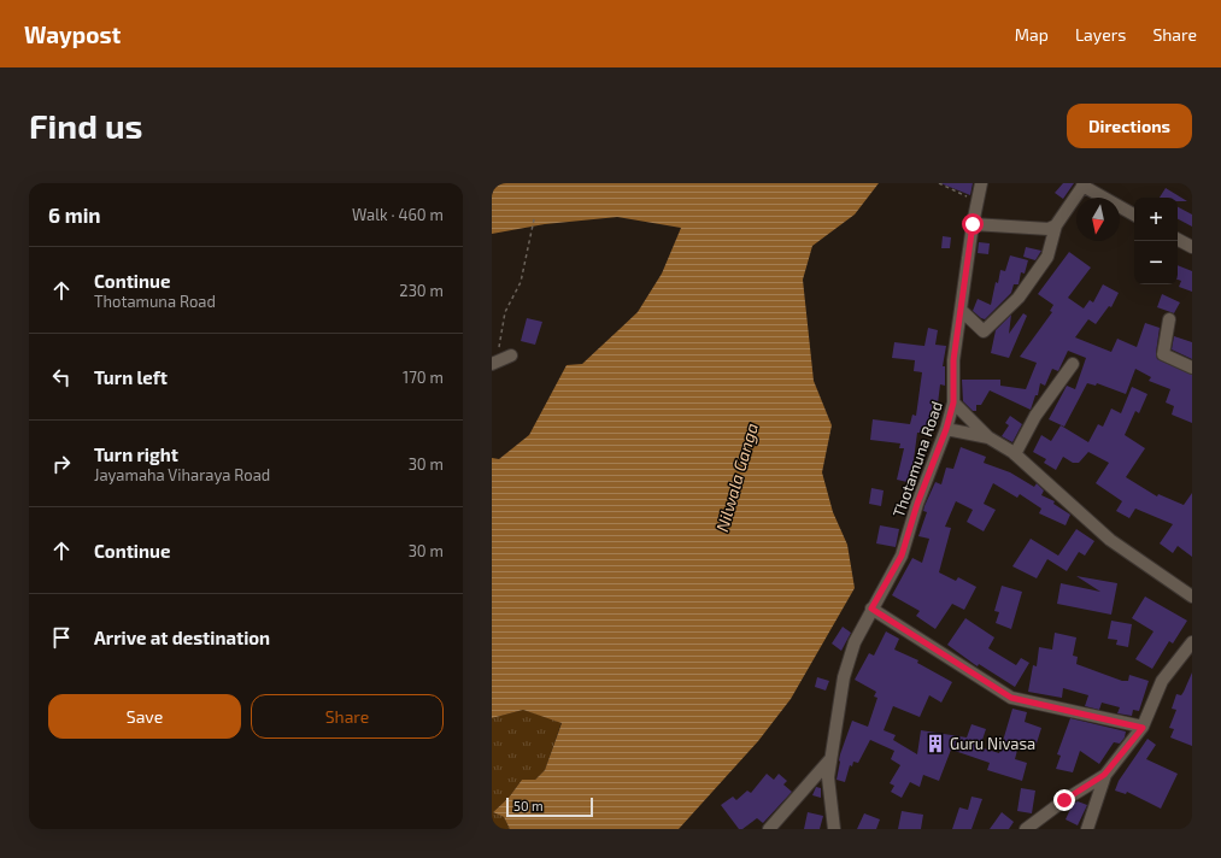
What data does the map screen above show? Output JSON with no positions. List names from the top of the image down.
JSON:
{
  "streets": {
    "street": ["Thotamuna Road"]
  },
  "water": ["Nilwala Ganga"],
  "places": {
    "building": ["Guru Nivasa"]
  },
  "scale_bar": "50 m",
  "north": "bottom",
  "page": {
    "header": "Waypost",
    "nav": ["Map", "Layers", "Share"],
    "buttons": [
      "Directions",
      ["Save", "Share"]
    ],
    "title": "Find us",
    "heading": ["6 min", "Walk · 460 m"],
    "map_buttons": ["+", "−"],
    "list": [
      ["Continue", "Thotamuna Road", "230 m"],
      ["Turn left", "170 m"],
      ["Turn right", "Jayamaha Viharaya Road", "30 m"],
      ["Continue", "30 m"],
      "Arrive at destination"
    ],
    "scale": "50 m"
  }
}
